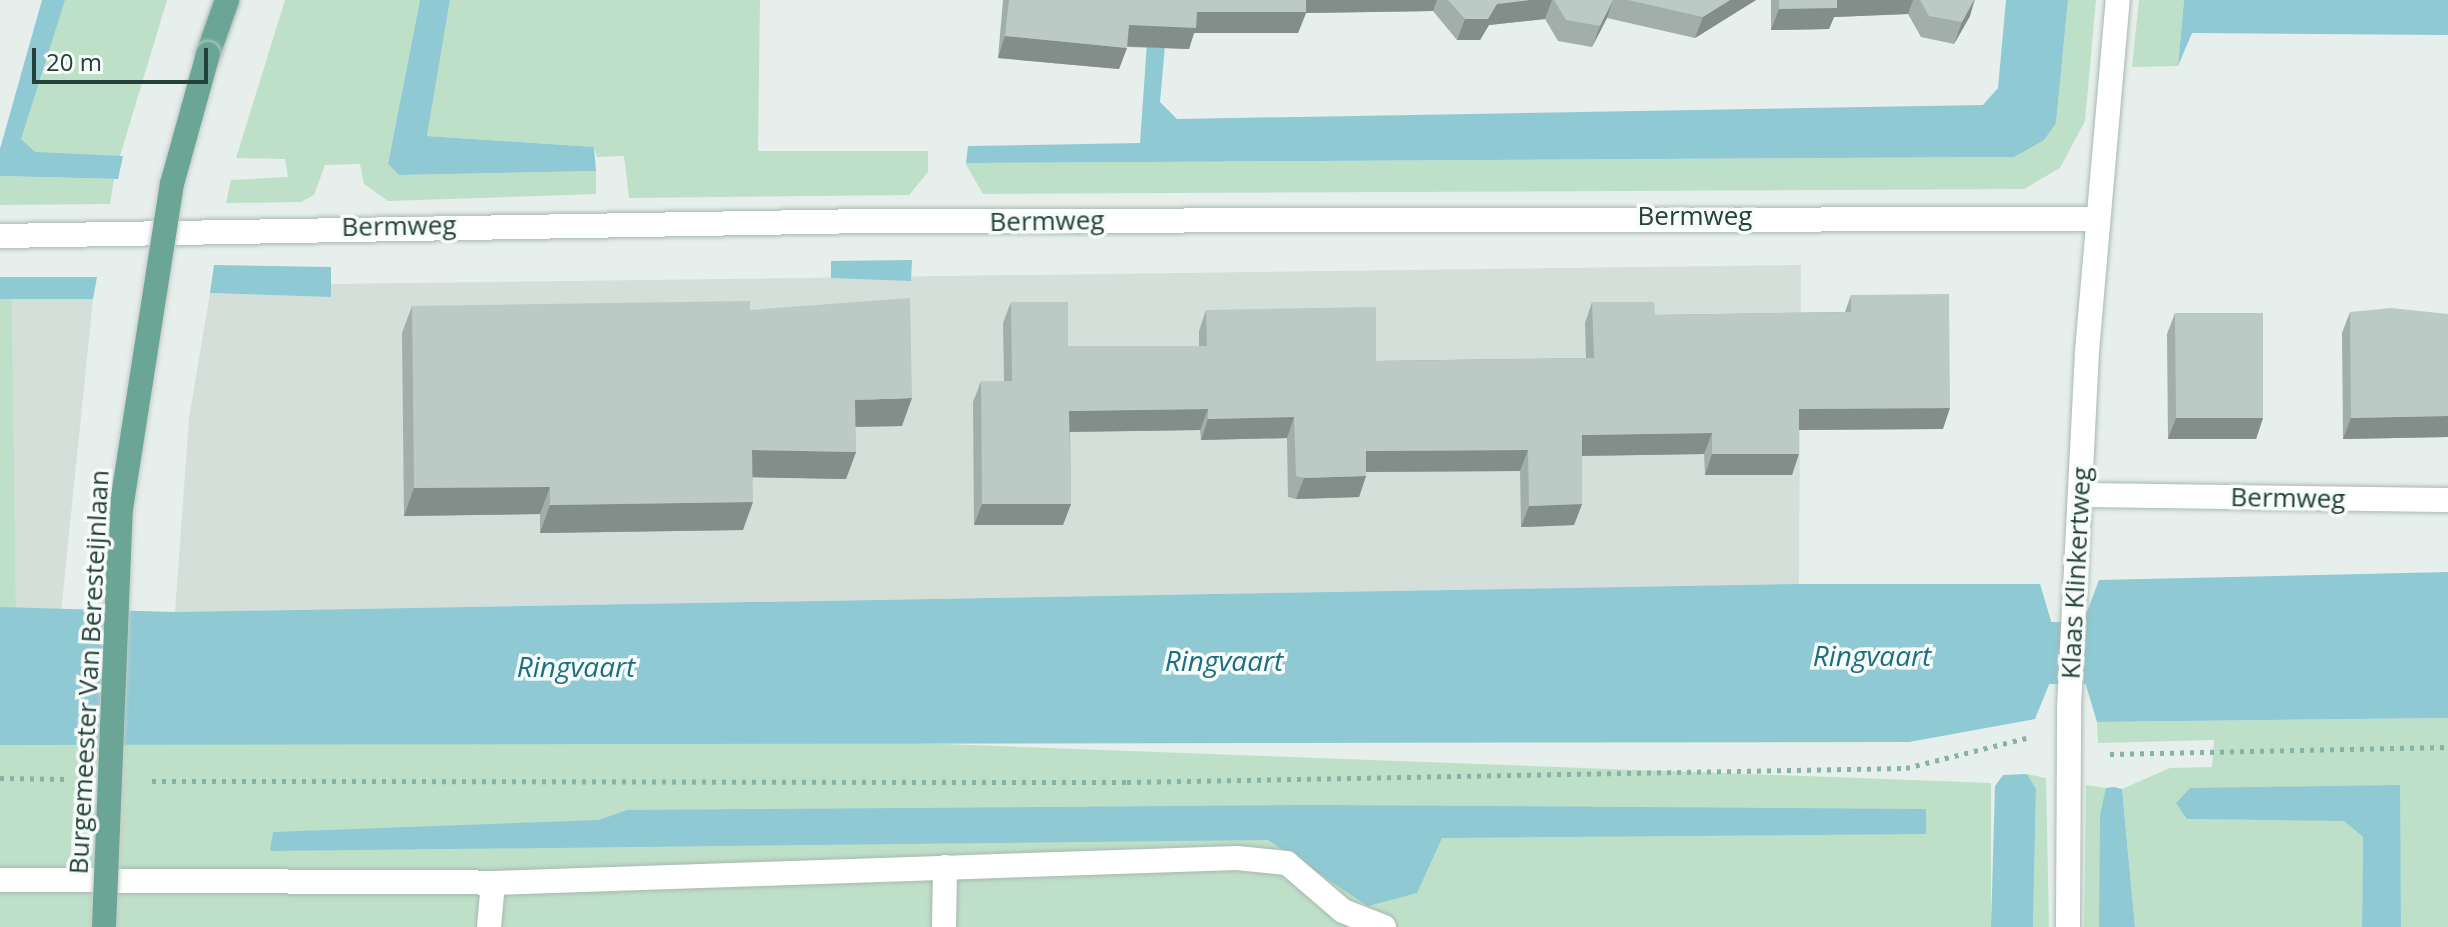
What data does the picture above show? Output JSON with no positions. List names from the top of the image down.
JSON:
{
  "streets": {
    "main road": ["Burgemeester Van Beresteijnlaan"],
    "street": ["Bermweg", "Klaas Klinkertweg"]
  },
  "crossings": [
    ["Bermweg", "Klaas Klinkertweg"]
  ],
  "water": ["Ringvaart"],
  "scale_bar": "20 m"
}
